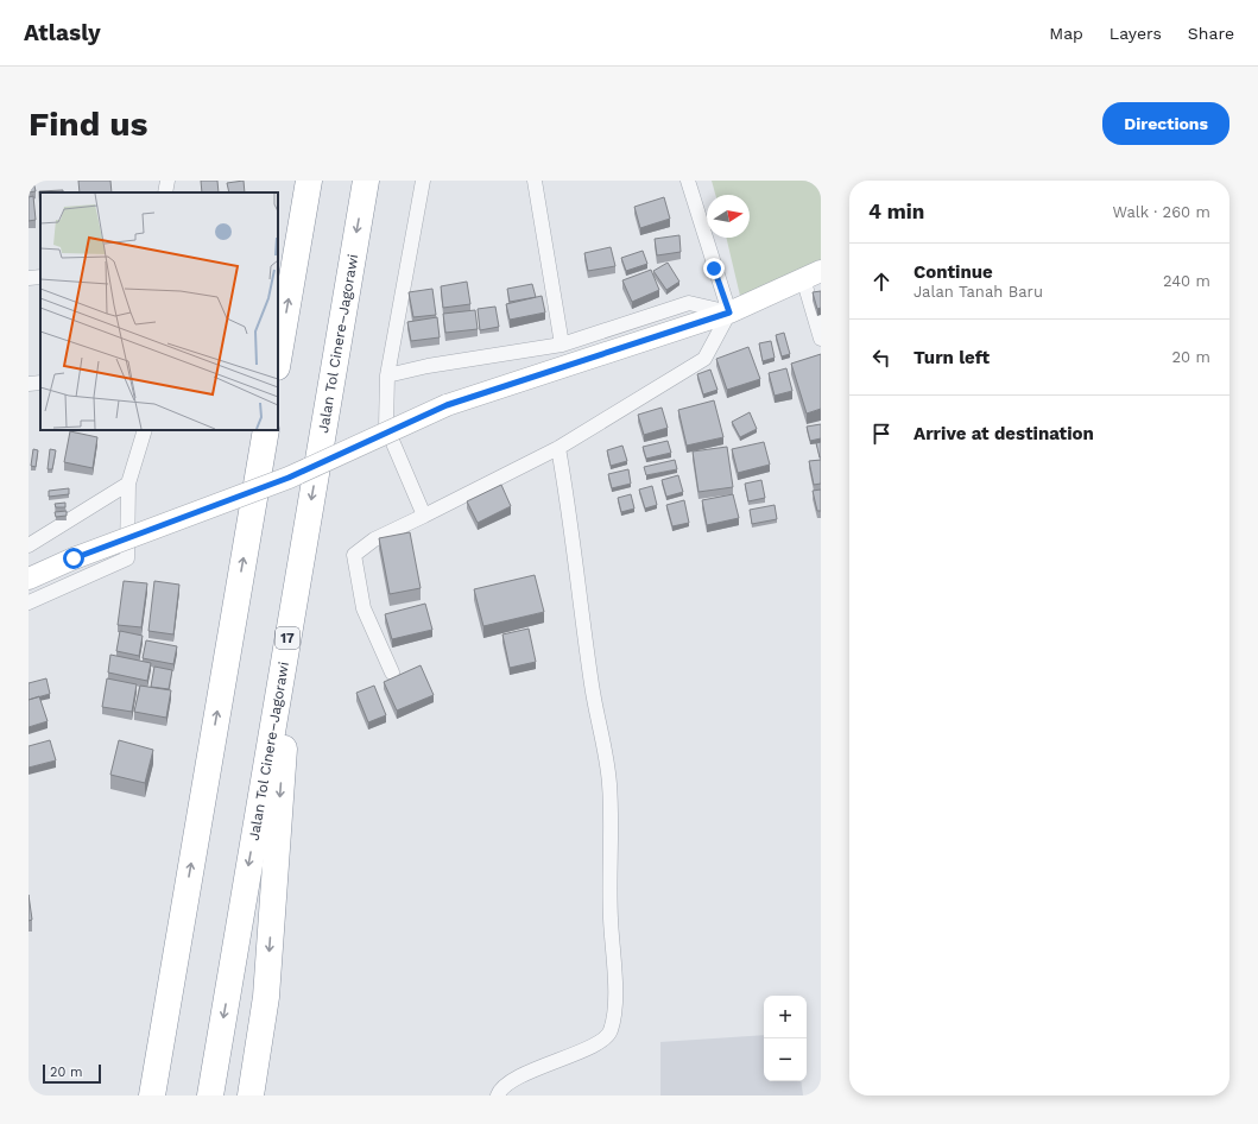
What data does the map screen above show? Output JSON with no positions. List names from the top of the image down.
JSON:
{
  "streets": {
    "highway": ["Jalan Tol Cinere–Jagorawi", "17"]
  },
  "scale_bar": "20 m",
  "north": "right",
  "page": {
    "header": "Atlasly",
    "nav": ["Map", "Layers", "Share"],
    "buttons": "Directions",
    "title": "Find us",
    "heading": ["4 min", "Walk · 260 m"],
    "list": [
      ["Continue", "Jalan Tanah Baru", "240 m"],
      ["Turn left", "20 m"],
      "Arrive at destination"
    ],
    "map_buttons": ["+", "−"],
    "scale": "20 m"
  }
}
